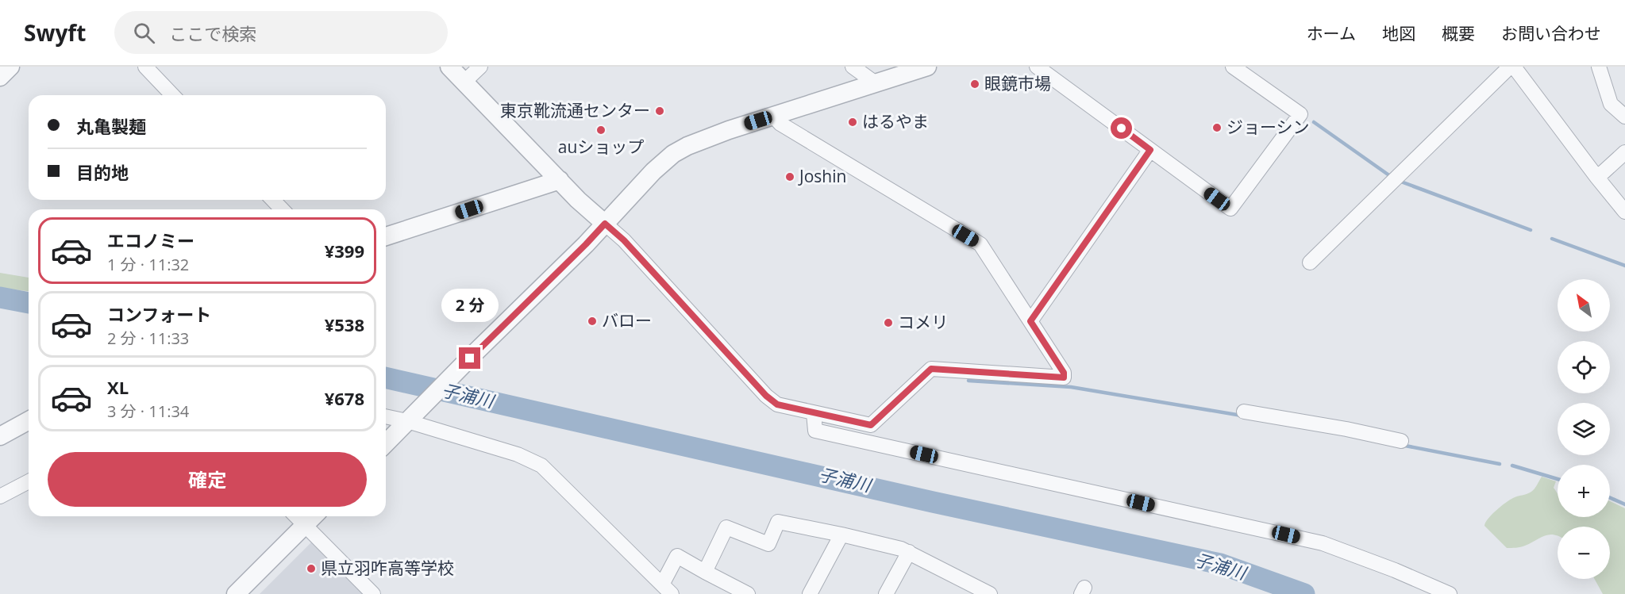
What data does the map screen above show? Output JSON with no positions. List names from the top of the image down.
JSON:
{
  "water": ["子浦川"],
  "places": [
    "眼鏡市場",
    "東京靴流通センター",
    "はるやま",
    "ジョーシン",
    "auショップ",
    "Joshin",
    "バロー",
    "コメリ",
    "県立羽咋高等学校"
  ],
  "north": "top left",
  "page": {
    "header": "Swyft",
    "search": "ここで検索",
    "nav": [
      "ホーム",
      "地図",
      "概要",
      "お問い合わせ"
    ],
    "banner": ["丸亀製麺", "目的地"],
    "list": [
      {
        "name": "エコノミー",
        "note": "1 分 · 11:32",
        "value": "¥399"
      },
      {
        "name": "コンフォート",
        "note": "2 分 · 11:33",
        "value": "¥538"
      },
      {
        "name": "XL",
        "note": "3 分 · 11:34",
        "value": "¥678"
      }
    ],
    "map_buttons": ["+", "−"],
    "bubble": "2 分",
    "buttons": "確定"
  }
}
